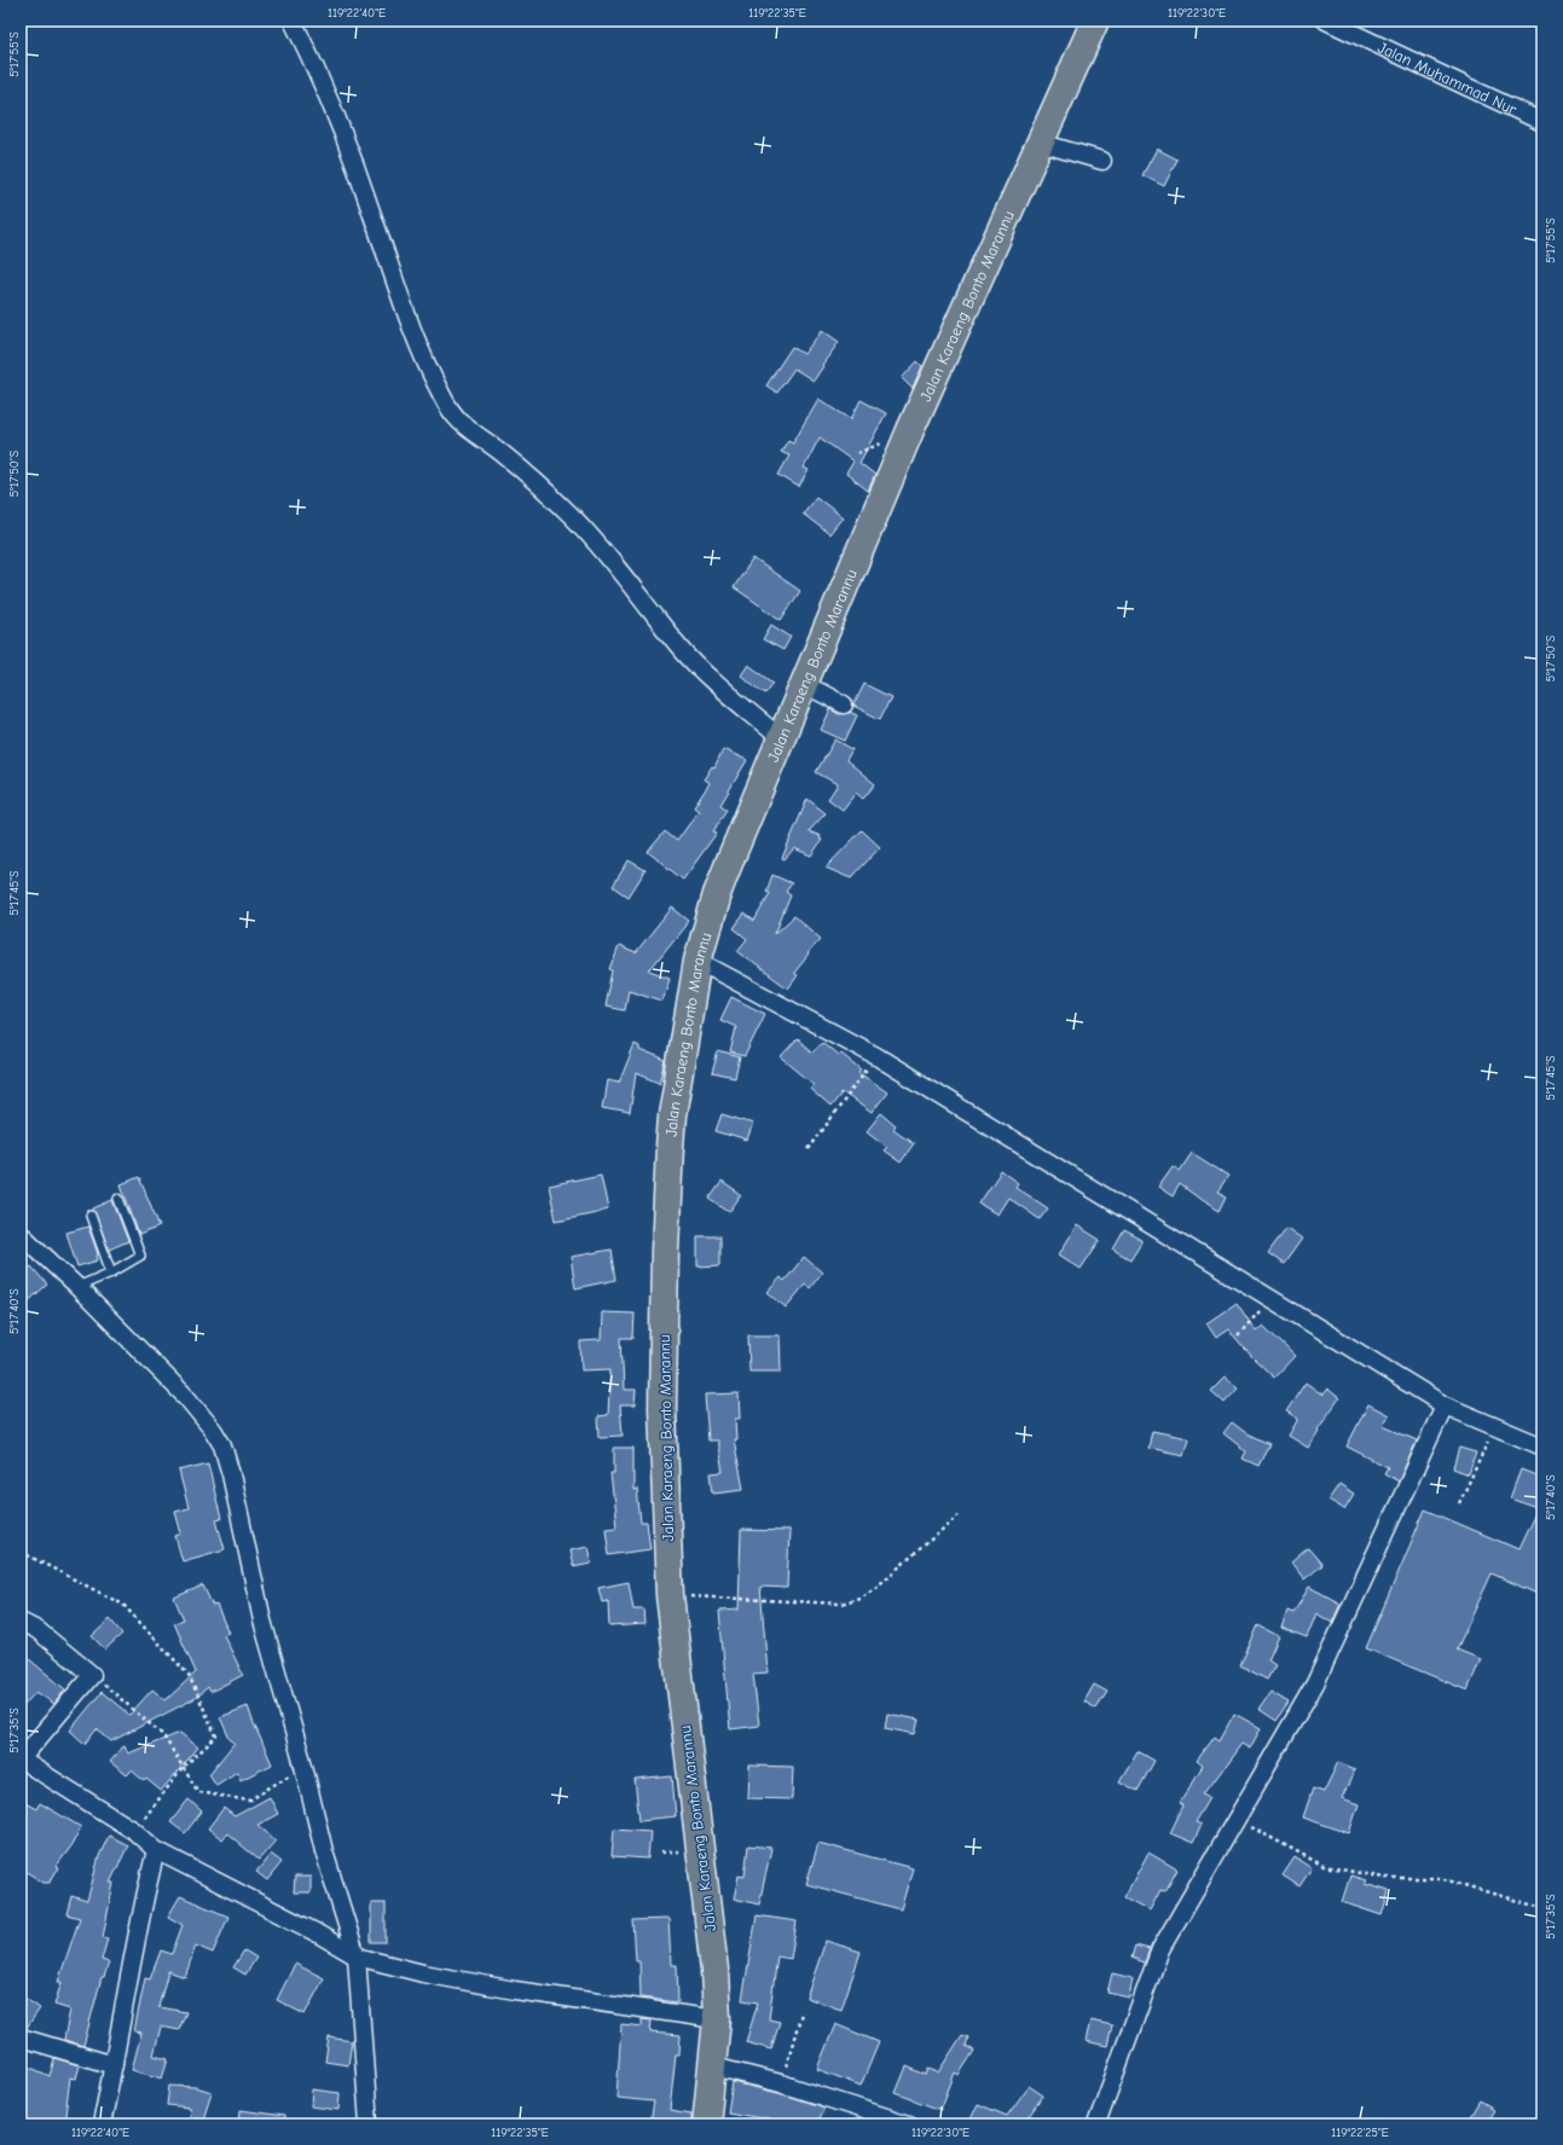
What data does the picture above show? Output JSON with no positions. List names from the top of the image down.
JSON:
{
  "streets": {
    "main road": ["Jalan Karaeng Bonto Marannu"],
    "street": ["Jalan Muhammad Nur"]
  },
  "coordinates": [
    "119°22'40\"E",
    "119°22'35\"E",
    "119°22'30\"E",
    "5°17'55\"S",
    "5°17'50\"S",
    "5°17'45\"S",
    "5°17'40\"S",
    "5°17'35\"S",
    "119°22'25\"E"
  ]
}
